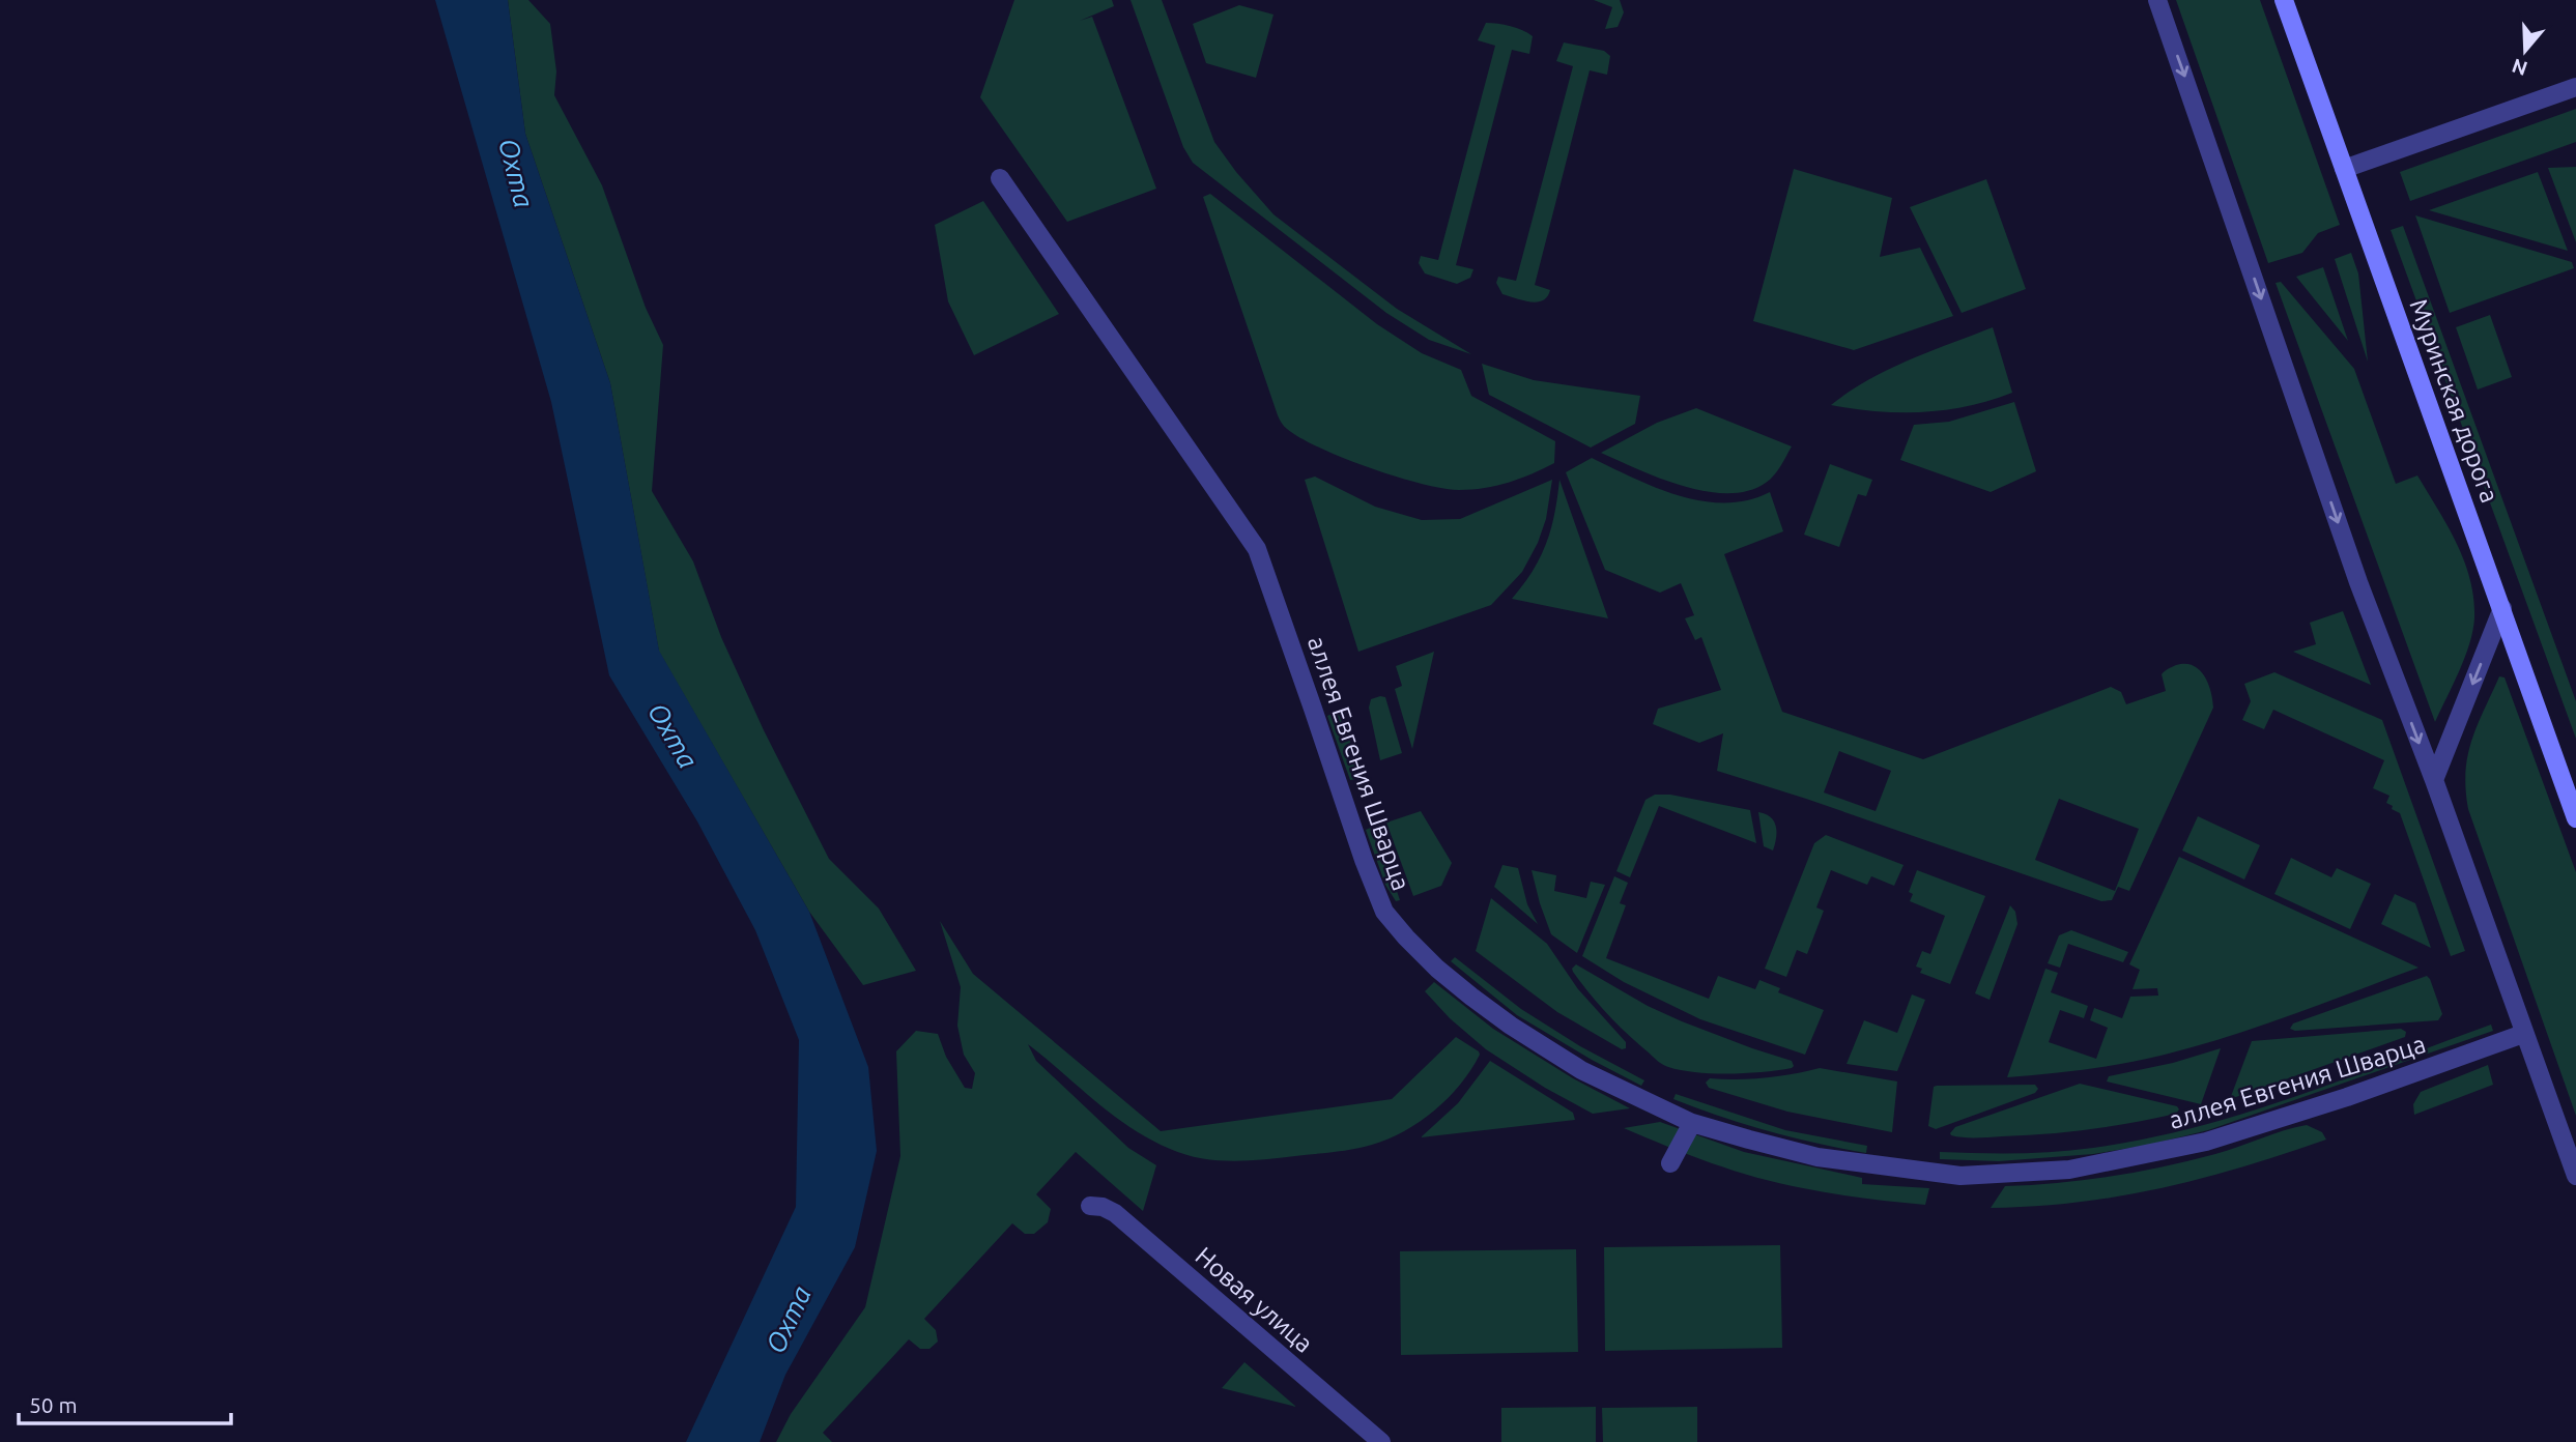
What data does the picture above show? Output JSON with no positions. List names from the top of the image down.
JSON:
{
  "streets": {
    "street": ["Муринская дорога", "аллея Евгения Шварца", "Новая улица"]
  },
  "water": ["Охта"],
  "scale_bar": "50 m",
  "north": "bottom"
}
